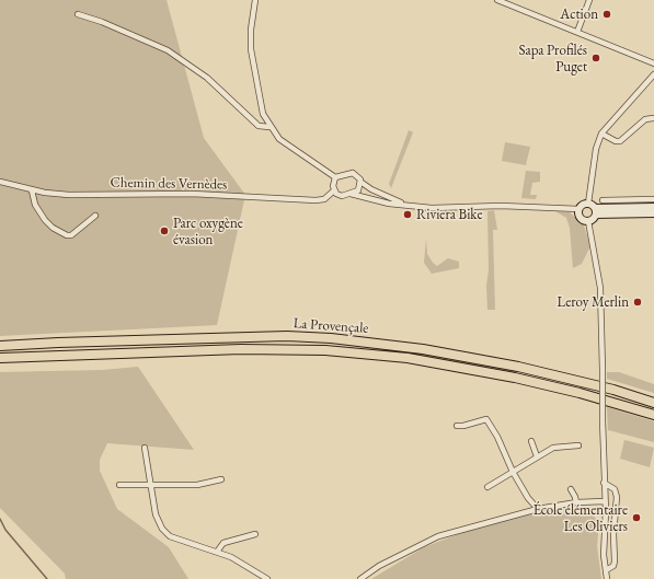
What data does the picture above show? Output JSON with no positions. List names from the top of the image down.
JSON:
{
  "streets": {
    "highway": ["La Provençale"],
    "street": ["Chemin des Vernèdes"]
  },
  "places": [
    "Action",
    "Sapa Profilés Puget",
    "Riviera Bike",
    "Parc oxygène évasion",
    "Leroy Merlin",
    "École élémentaire Les Oliviers"
  ]
}
